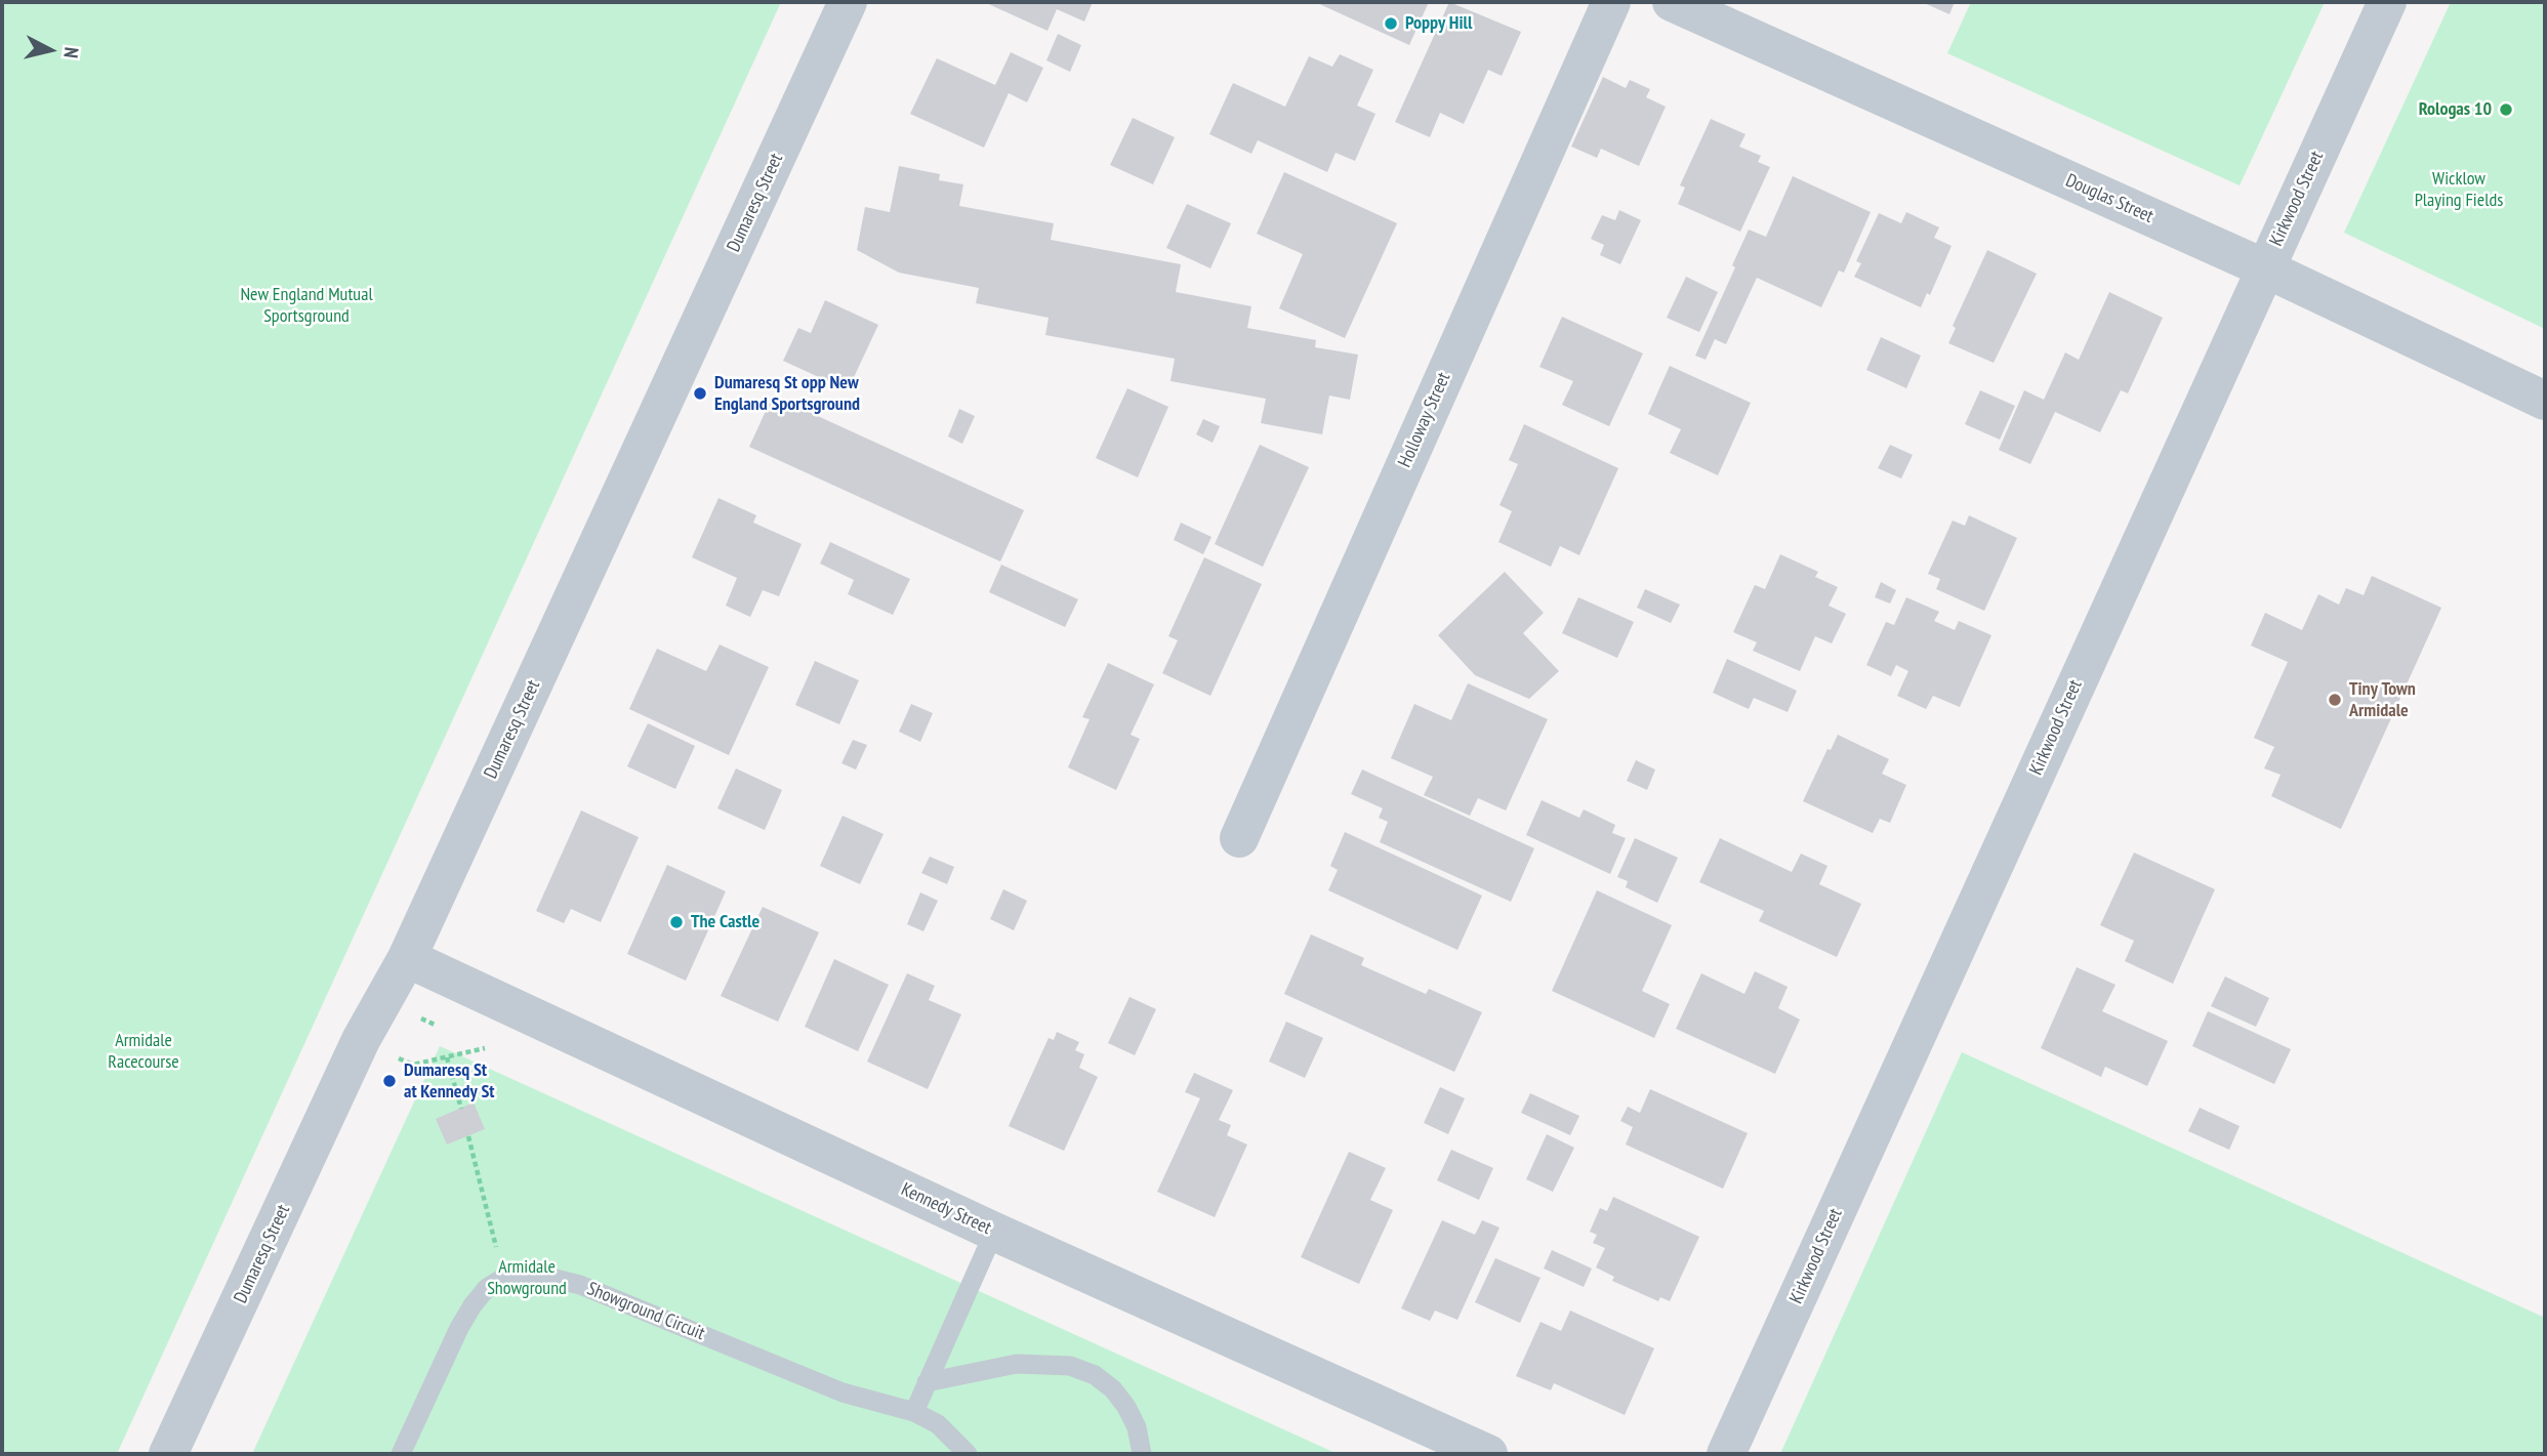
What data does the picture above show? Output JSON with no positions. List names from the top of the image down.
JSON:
{
  "streets": {
    "street": [
      "Douglas Street",
      "Kirkwood Street",
      "Dumaresq Street",
      "Holloway Street",
      "Kennedy Street"
    ],
    "lane": ["Showground Circuit"]
  },
  "crossings": [
    ["Douglas Street", "Kirkwood Street"],
    ["Dumaresq Street", "Kennedy Street"]
  ],
  "parks": [
    "Wicklow Playing Fields",
    "New England Mutual Sportsground",
    "Armidale Racecourse",
    "Armidale Showground"
  ],
  "places": [
    "Poppy Hill",
    "Rologas 10",
    "Dumaresq St opp New England Sportsground",
    "Tiny Town Armidale",
    "The Castle",
    "Dumaresq St at Kennedy St"
  ],
  "north": "right"
}
